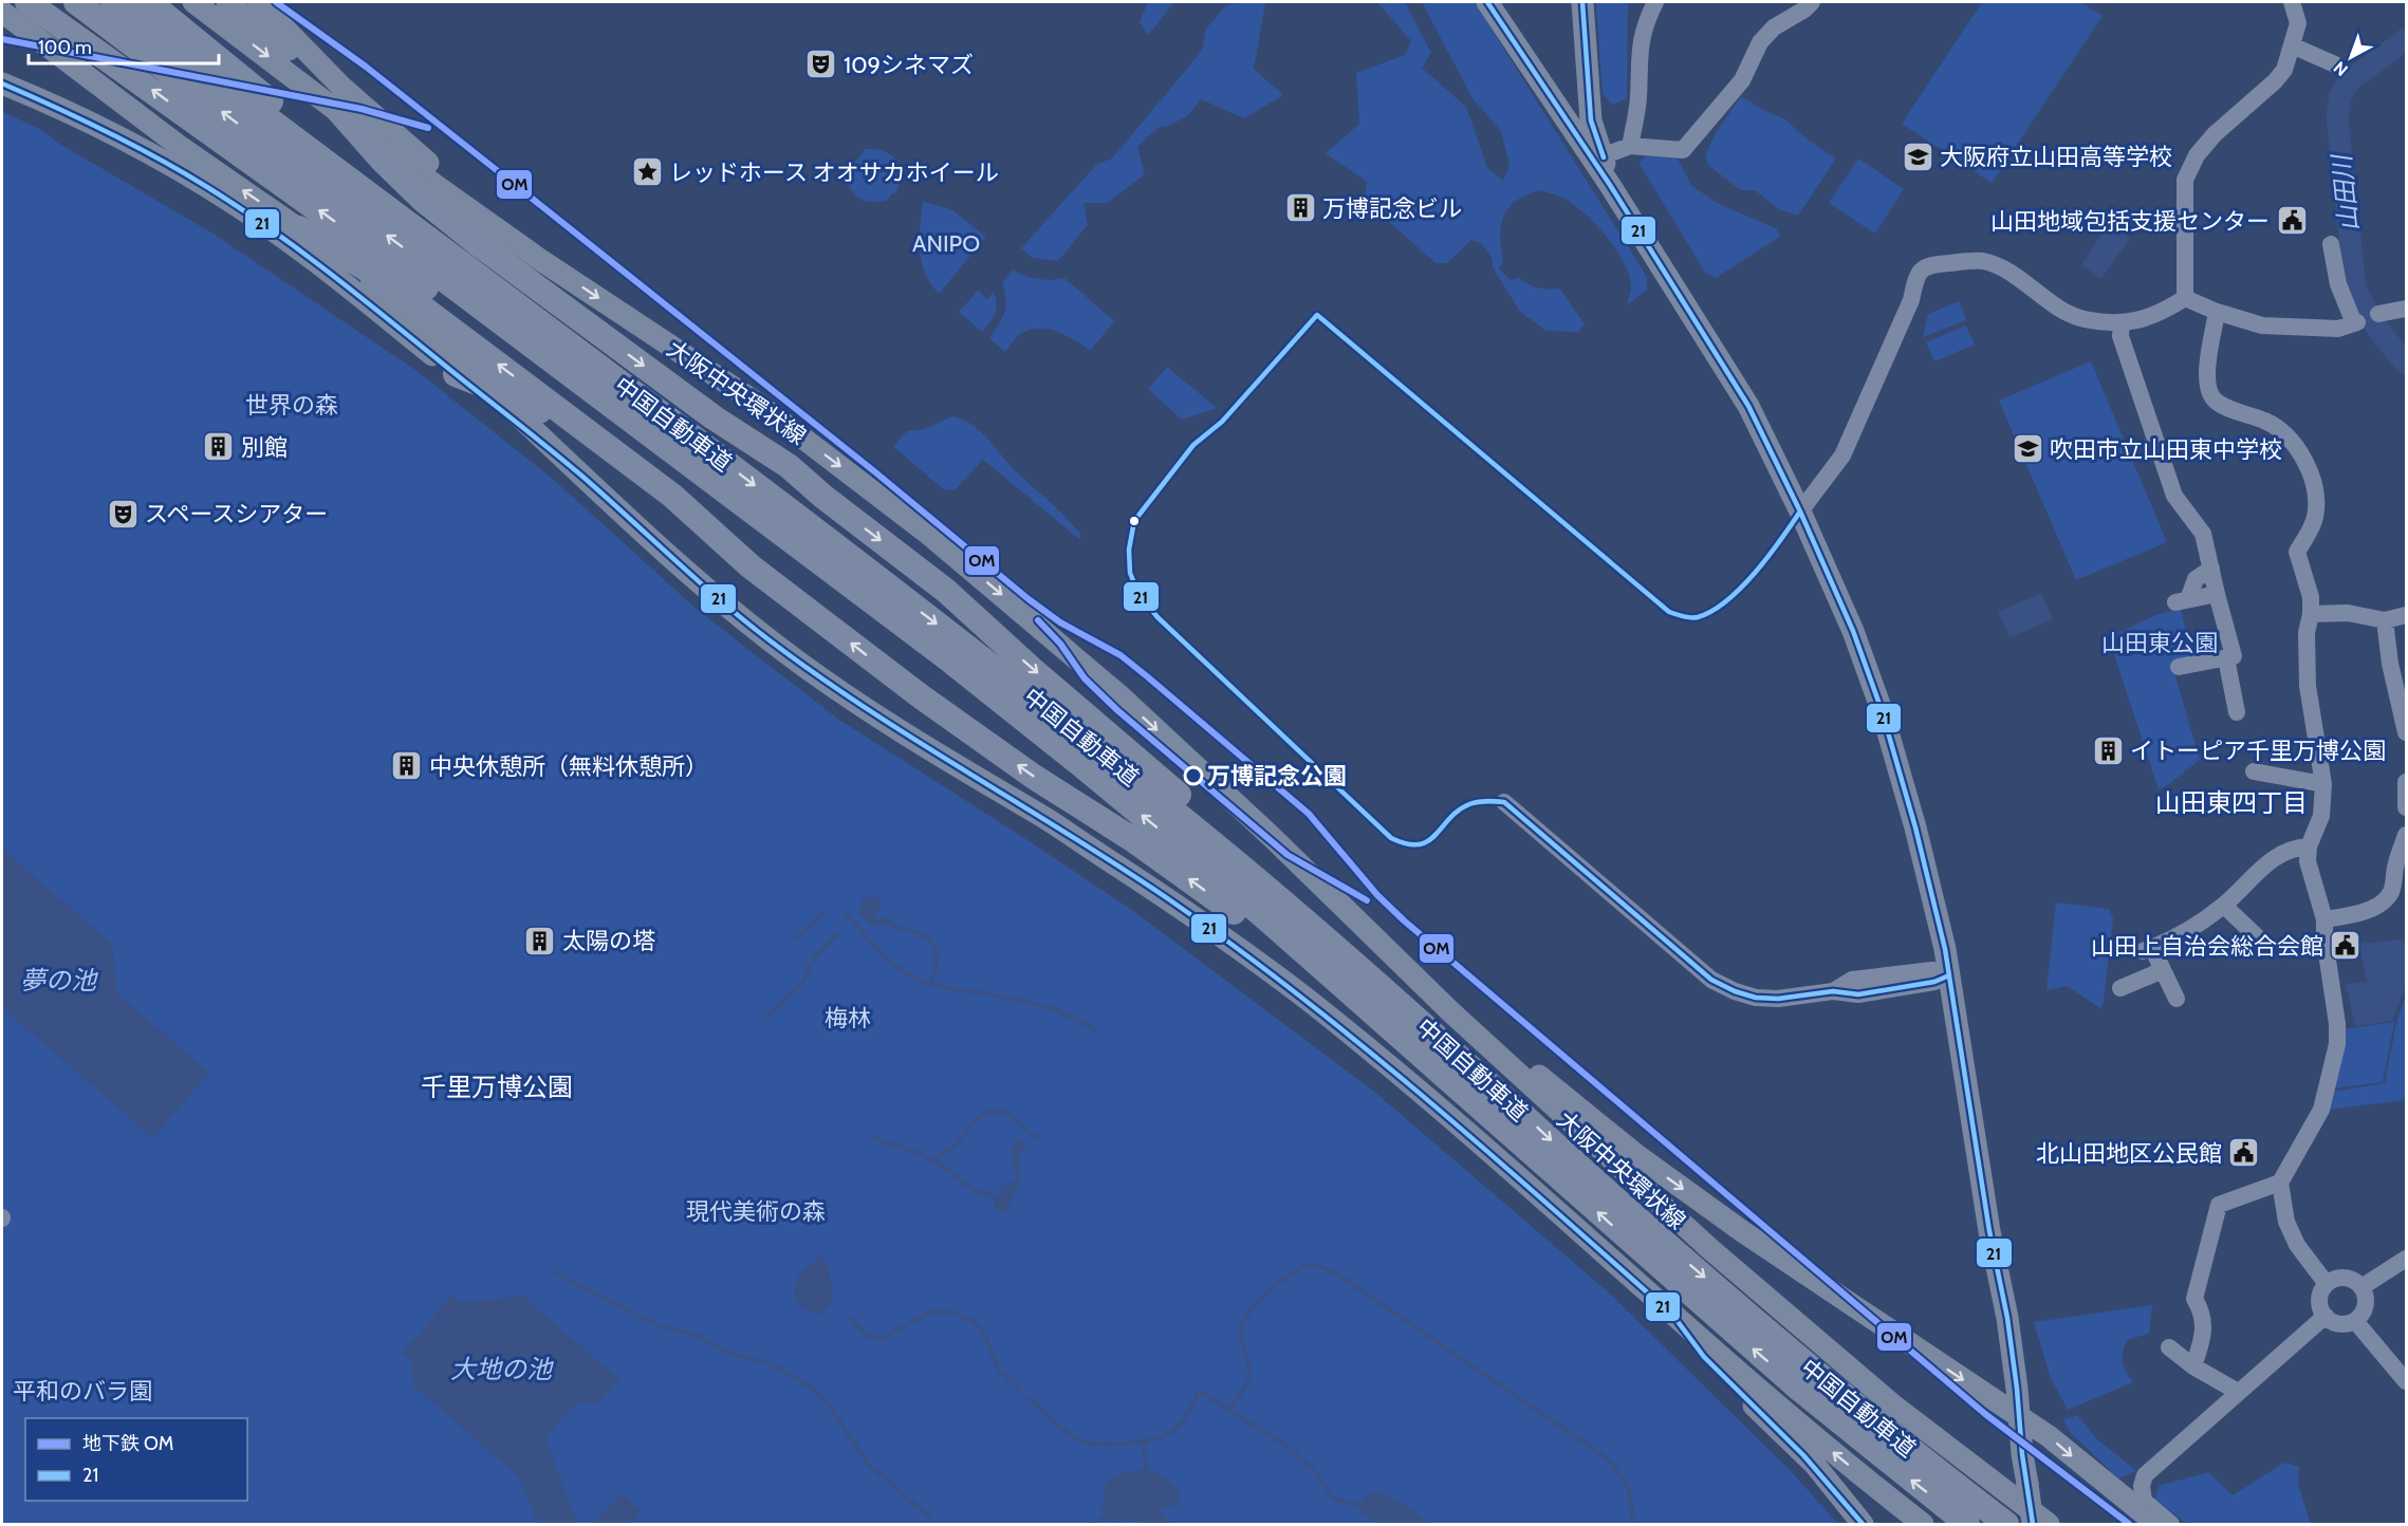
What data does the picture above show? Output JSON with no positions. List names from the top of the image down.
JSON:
{
  "streets": {
    "highway": ["中国自動車道"],
    "main road": ["大阪中央環状線"]
  },
  "districts": ["山田東四丁目", "千里万博公園"],
  "water": ["山田川", "夢の池", "大地の池"],
  "parks": [
    "ANIPO",
    "世界の森",
    "山田東公園",
    "梅林",
    "現代美術の森",
    "平和のバラ園"
  ],
  "places": {
    "theatre": ["109シネマズ", "スペースシアター"],
    "school or university": ["大阪府立山田高等学校", "吹田市立山田東中学校"],
    "place": ["レッドホース オオサカホイール"],
    "building": [
      "万博記念ビル",
      "別館",
      "イトーピア千里万博公園",
      "中央休憩所（無料休憩所）",
      "太陽の塔"
    ],
    "public building": ["山田地域包括支援センター", "山田上自治会総合会館", "北山田地区公民館"],
    "other": ["万博記念公園"]
  },
  "lines": ["metro line OM", "transit line 21"],
  "legend": ["地下鉄 OM", "21"],
  "scale_bar": "100 m",
  "north": "bottom left"
}
